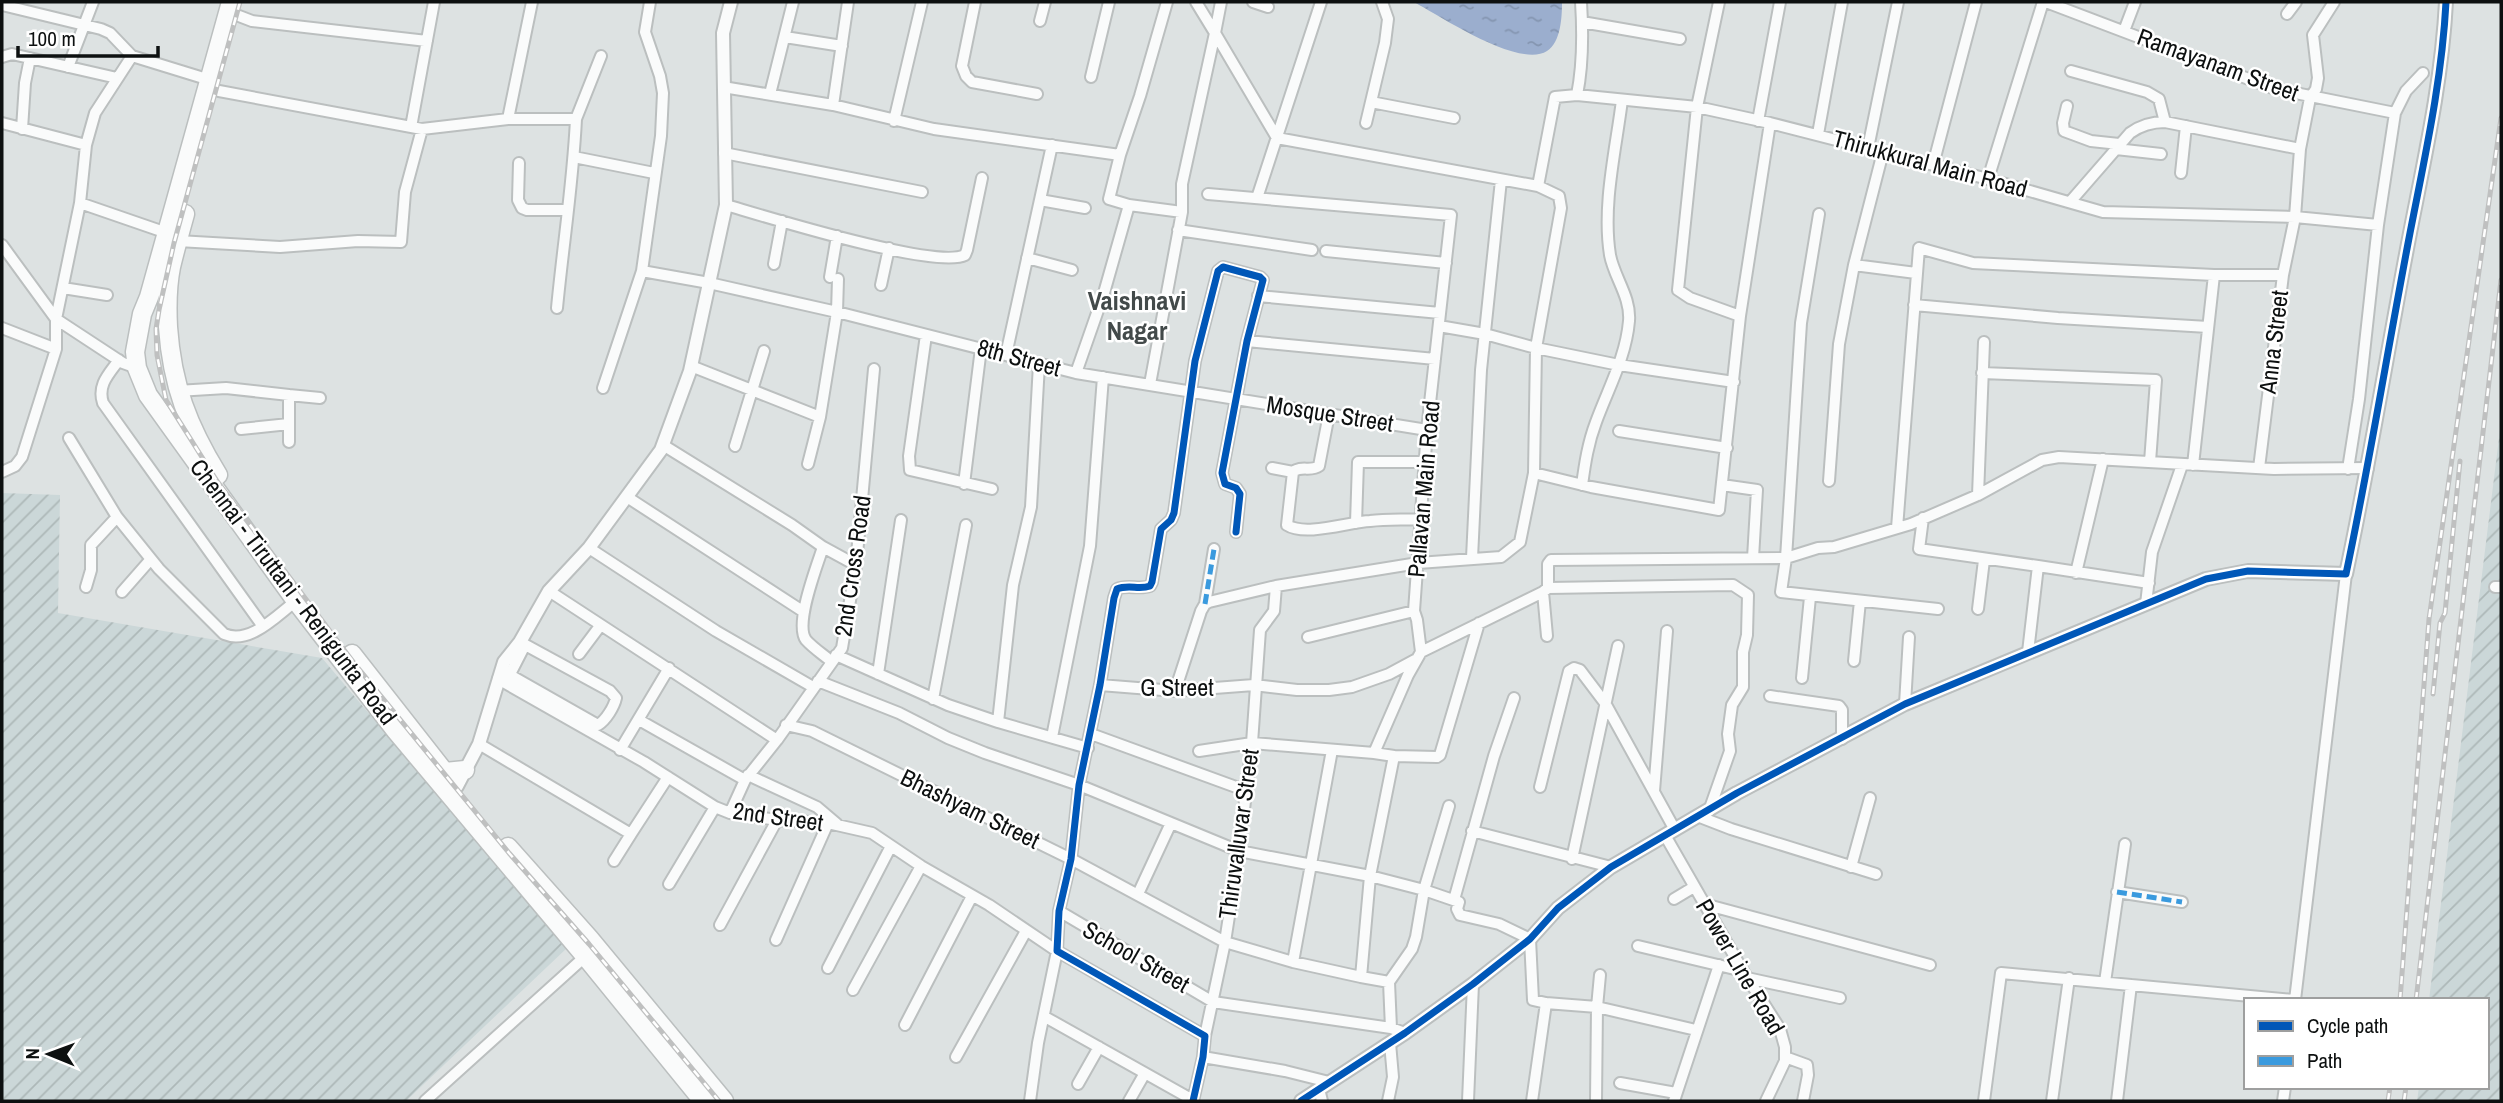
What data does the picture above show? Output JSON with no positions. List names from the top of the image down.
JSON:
{
  "streets": {
    "highway": ["Chennai - Tiruttani - Renigunta Road"],
    "street": [
      "Ramayanam Street",
      "Thirukkural Main Road",
      "Anna Street",
      "8th Street",
      "Mosque Street",
      "Pallavan Main Road",
      "2nd Cross Road",
      "G Street",
      "Bhashyam Street",
      "2nd Street",
      "Thiruvalluvar Street",
      "School Street",
      "Power Line Road"
    ]
  },
  "crossings": [
    ["Ramayanam Street", "Anna Street"],
    ["Thirukkural Main Road", "Anna Street"],
    ["8th Street", "Mosque Street"],
    ["Mosque Street", "Pallavan Main Road"],
    ["Pallavan Main Road", "G Street"],
    ["2nd Cross Road", "Bhashyam Street"],
    ["2nd Cross Road", "2nd Street"],
    ["G Street", "Thiruvalluvar Street"],
    ["Bhashyam Street", "Thiruvalluvar Street"],
    ["2nd Street", "Thiruvalluvar Street"],
    ["Thiruvalluvar Street", "School Street"]
  ],
  "districts": ["Vaishnavi Nagar"],
  "legend": ["Cycle path", "Path"],
  "scale_bar": "100 m",
  "north": "left"
}
